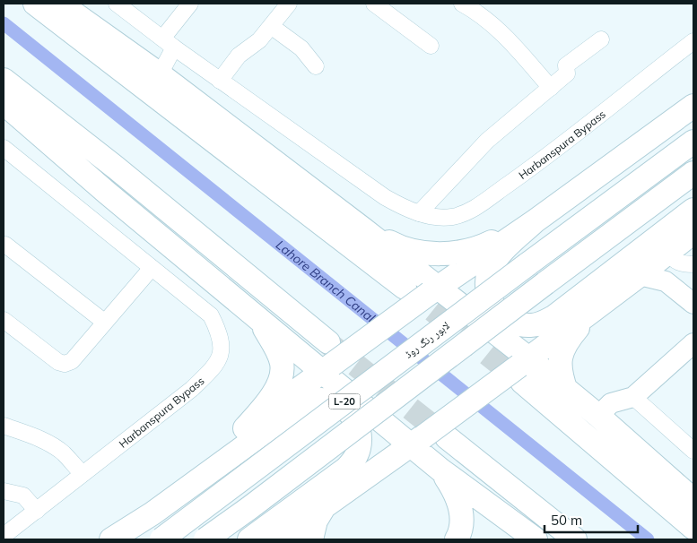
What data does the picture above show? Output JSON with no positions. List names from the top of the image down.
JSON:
{
  "streets": {
    "highway": ["لاہور رنگ روڈ", "L-20"],
    "street": ["Harbanspura Bypass"]
  },
  "water": ["Lahore Branch Canal"],
  "scale_bar": "50 m"
}
